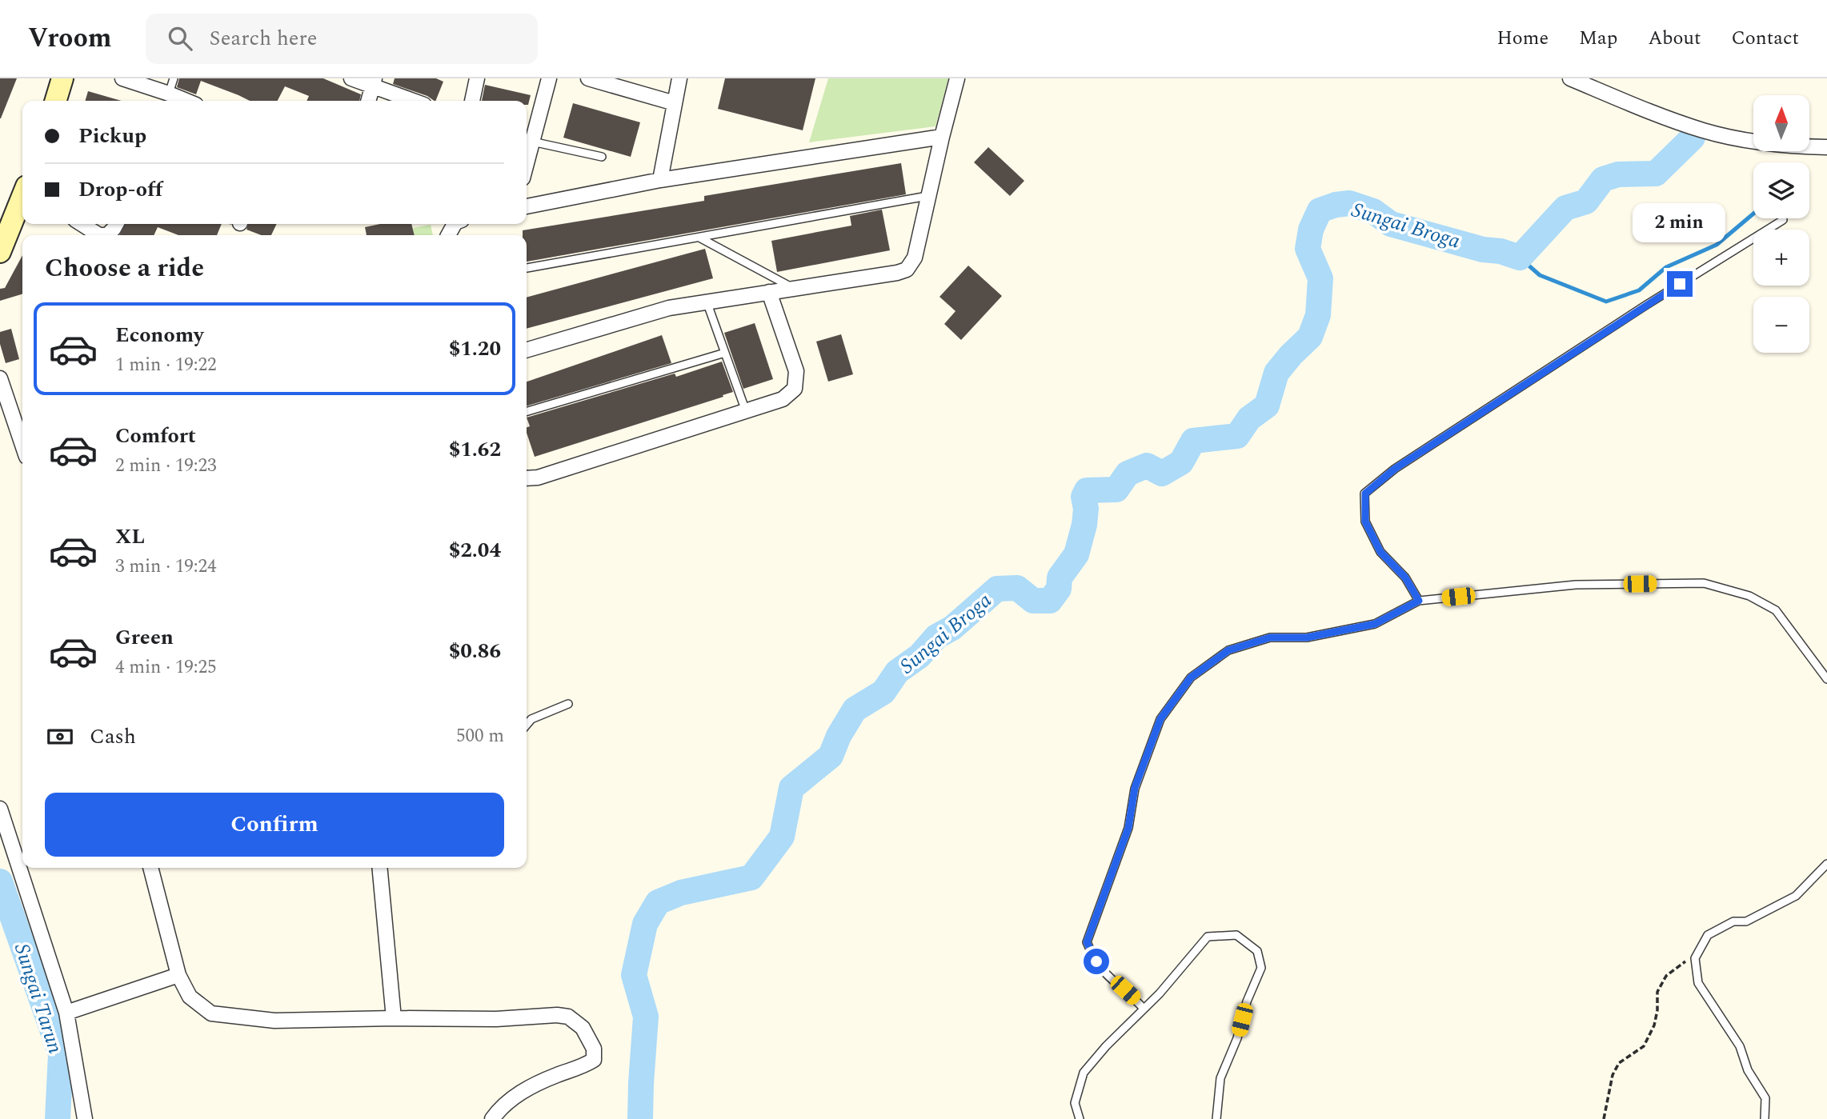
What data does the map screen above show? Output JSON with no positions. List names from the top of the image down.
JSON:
{
  "water": ["Sungai Broga", "Sungai Tarun"],
  "north": "top",
  "page": {
    "header": "Vroom",
    "search": "Search here",
    "nav": [
      "Home",
      "Map",
      "About",
      "Contact"
    ],
    "map_buttons": ["+", "−"],
    "banner": ["Pickup", "Drop-off"],
    "bubble": "2 min",
    "heading": "Choose a ride",
    "list": [
      {
        "name": "Economy",
        "note": "1 min · 19:22",
        "value": "$1.20"
      },
      {
        "name": "Comfort",
        "note": "2 min · 19:23",
        "value": "$1.62"
      },
      {
        "name": "XL",
        "note": "3 min · 19:24",
        "value": "$2.04"
      },
      {
        "name": "Green",
        "note": "4 min · 19:25",
        "value": "$0.86"
      }
    ],
    "pay": ["Cash", "500 m"],
    "buttons": "Confirm"
  }
}
